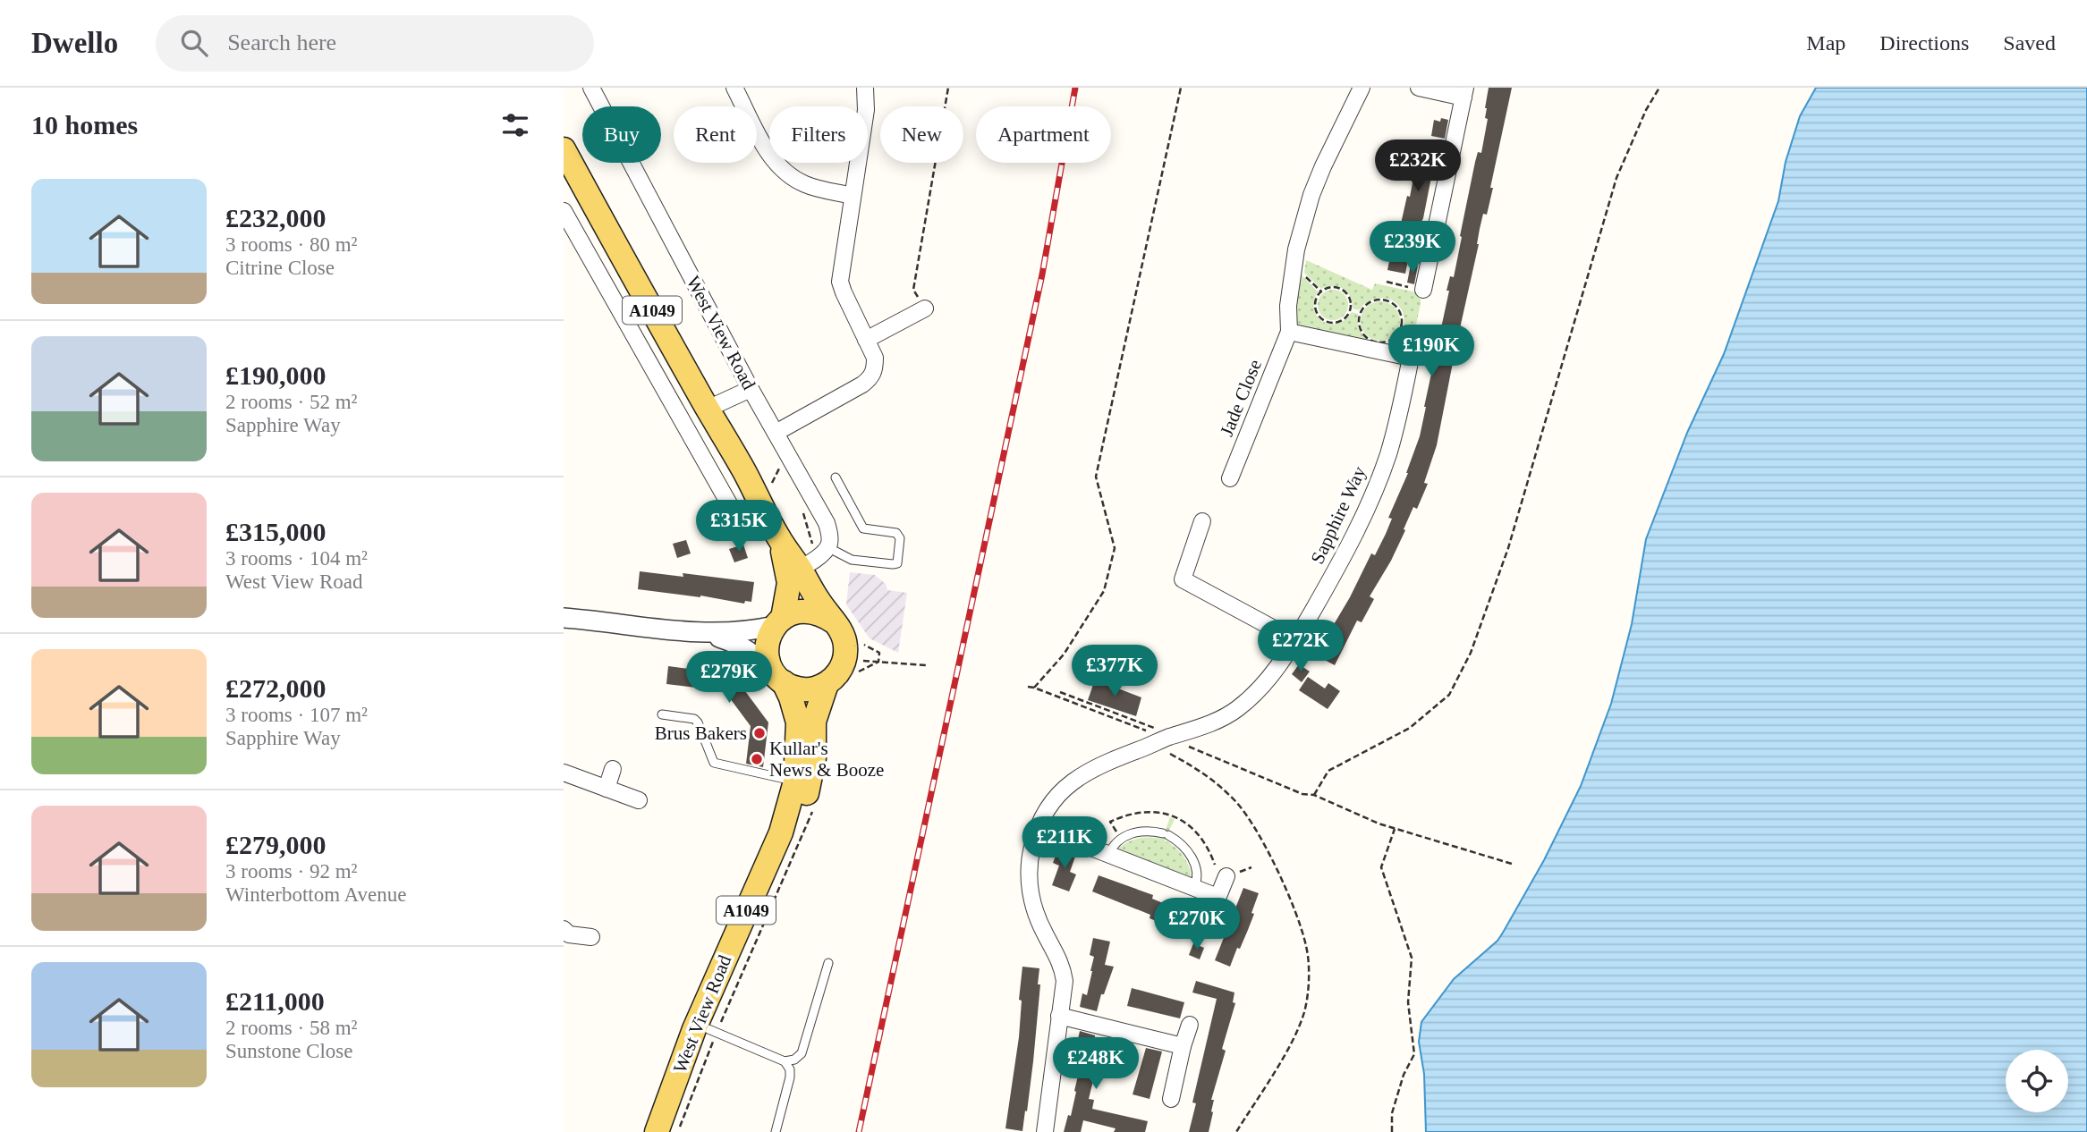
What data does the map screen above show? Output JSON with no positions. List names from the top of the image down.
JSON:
{
  "streets": {
    "main road": ["A1049", "West View Road"],
    "street": ["Jade Close", "Sapphire Way"]
  },
  "crossings": [
    ["Jade Close", "Sapphire Way"]
  ],
  "places": ["Brus Bakers", "Kullar's News & Booze"],
  "page": {
    "header": "Dwello",
    "search": "Search here",
    "nav": ["Map", "Directions", "Saved"],
    "heading": "10 homes",
    "chip": [
      "Buy",
      "Rent",
      "Filters",
      "New",
      "Apartment"
    ],
    "price": [
      "£232K",
      "£239K",
      "£190K",
      "£315K",
      "£272K",
      "£377K",
      "£279K",
      "£211K",
      "£270K",
      "£248K"
    ],
    "list": [
      {
        "name": "£232,000",
        "note": "3 rooms · 80 m² · Citrine Close"
      },
      {
        "name": "£190,000",
        "note": "2 rooms · 52 m² · Sapphire Way"
      },
      {
        "name": "£315,000",
        "note": "3 rooms · 104 m² · West View Road"
      },
      {
        "name": "£272,000",
        "note": "3 rooms · 107 m² · Sapphire Way"
      },
      {
        "name": "£279,000",
        "note": "3 rooms · 92 m² · Winterbottom Avenue"
      },
      {
        "name": "£211,000",
        "note": "2 rooms · 58 m² · Sunstone Close"
      }
    ]
  }
}
